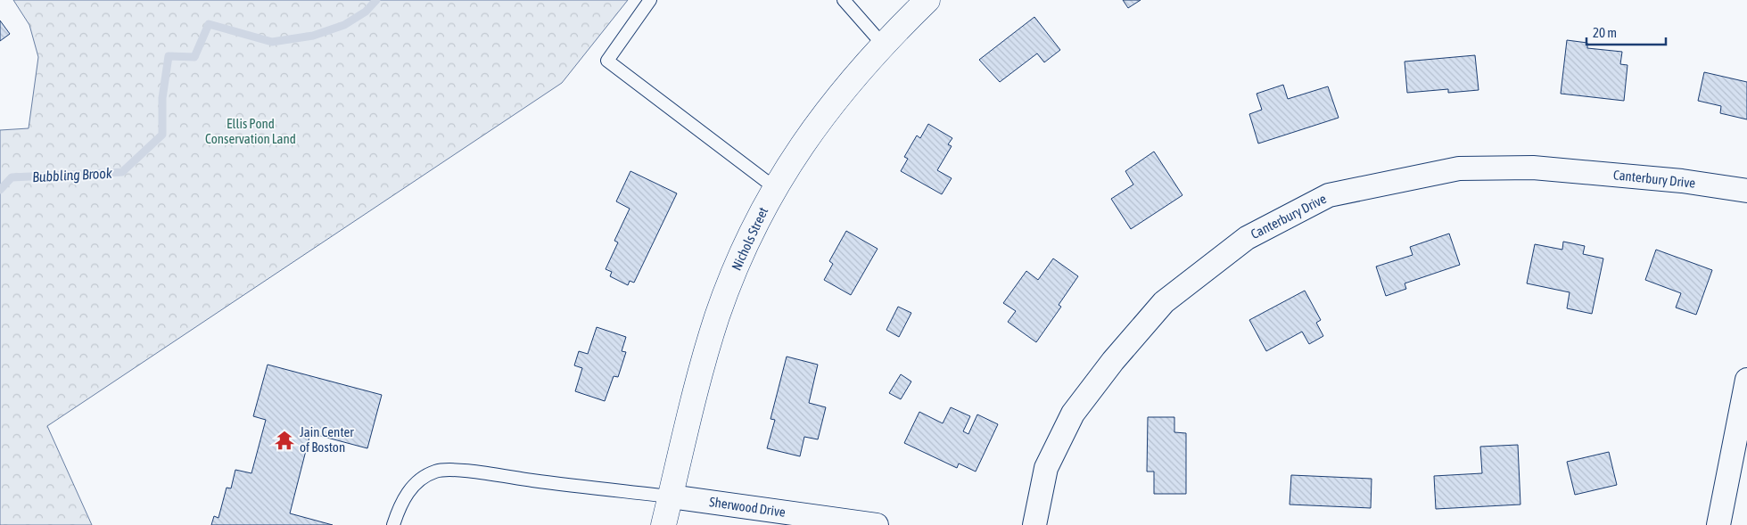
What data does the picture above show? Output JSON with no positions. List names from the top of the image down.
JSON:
{
  "streets": {
    "main road": ["Nichols Street"],
    "street": ["Canterbury Drive", "Sherwood Drive"]
  },
  "crossings": [
    ["Nichols Street", "Sherwood Drive"]
  ],
  "water": ["Bubbling Brook"],
  "parks": ["Ellis Pond Conservation Land"],
  "places": {
    "temple": ["Jain Center of Boston"]
  },
  "scale_bar": "20 m"
}
